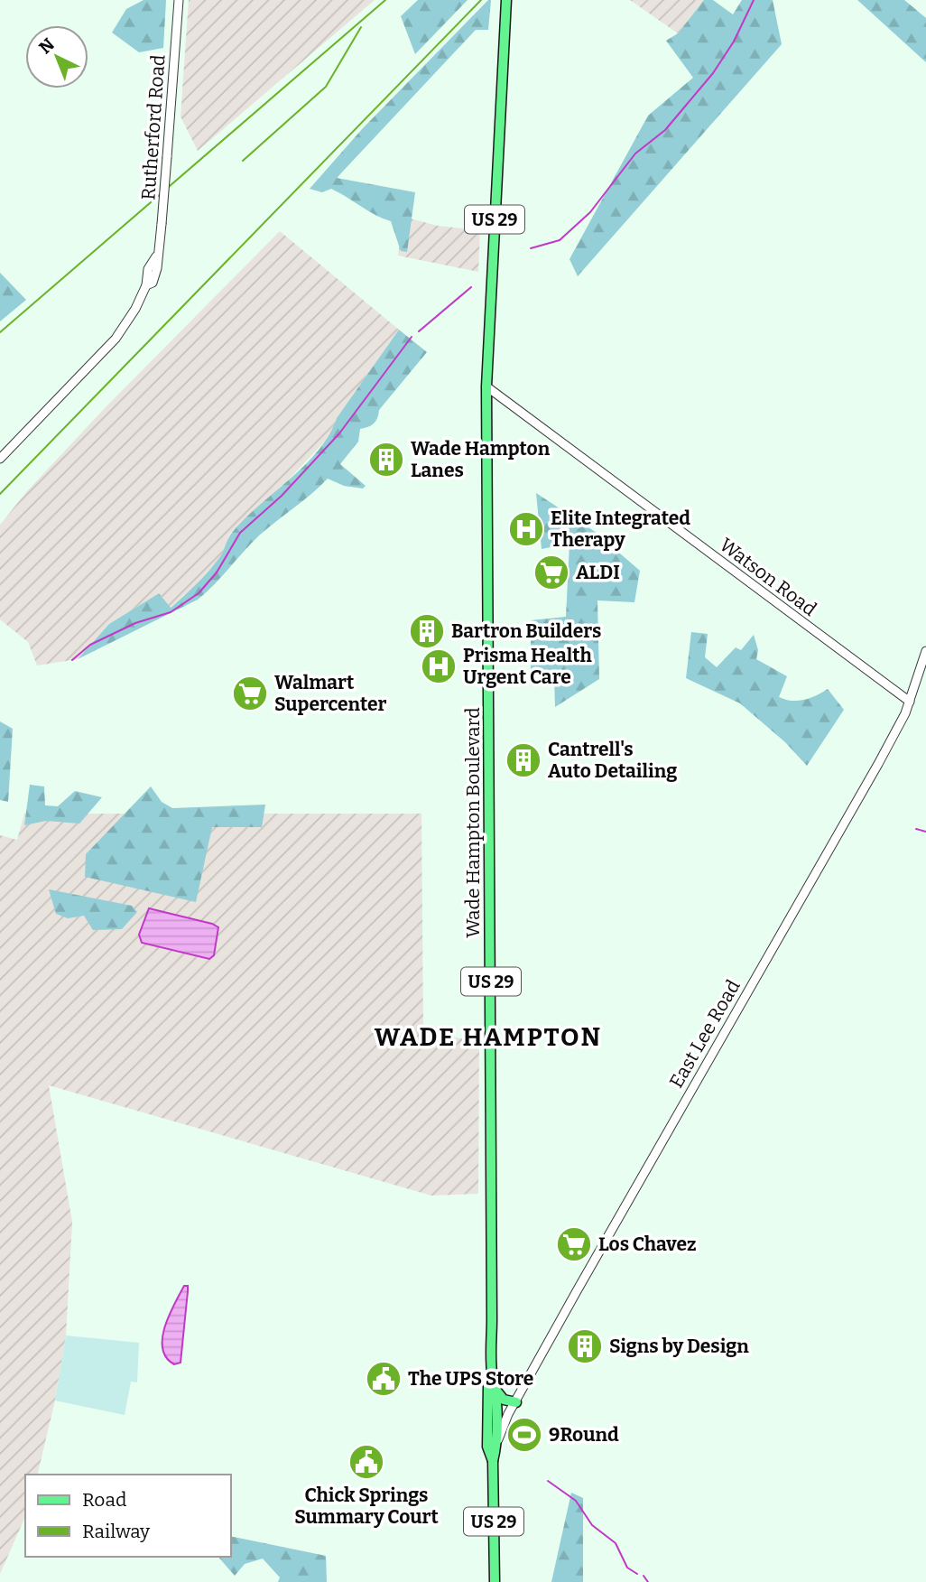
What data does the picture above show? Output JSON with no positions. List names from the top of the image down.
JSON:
{
  "streets": {
    "main road": ["US 29", "Wade Hampton Boulevard"],
    "street": ["Rutherford Road", "Watson Road", "East Lee Road"]
  },
  "crossings": [
    ["Watson Road", "Wade Hampton Boulevard"],
    ["Watson Road", "East Lee Road"],
    ["Wade Hampton Boulevard", "East Lee Road"]
  ],
  "districts": ["WADE HAMPTON"],
  "places": {
    "building": [
      "Wade Hampton Lanes",
      "Bartron Builders",
      "Cantrell's Auto Detailing",
      "Signs by Design"
    ],
    "hospital": ["Elite Integrated Therapy", "Prisma Health Urgent Care"],
    "supermarket": ["ALDI", "Walmart Supercenter", "Los Chavez"],
    "public building": ["The UPS Store", "Chick Springs Summary Court"],
    "sports": ["9Round"]
  },
  "legend": ["Road", "Railway"],
  "north": "top left"
}
